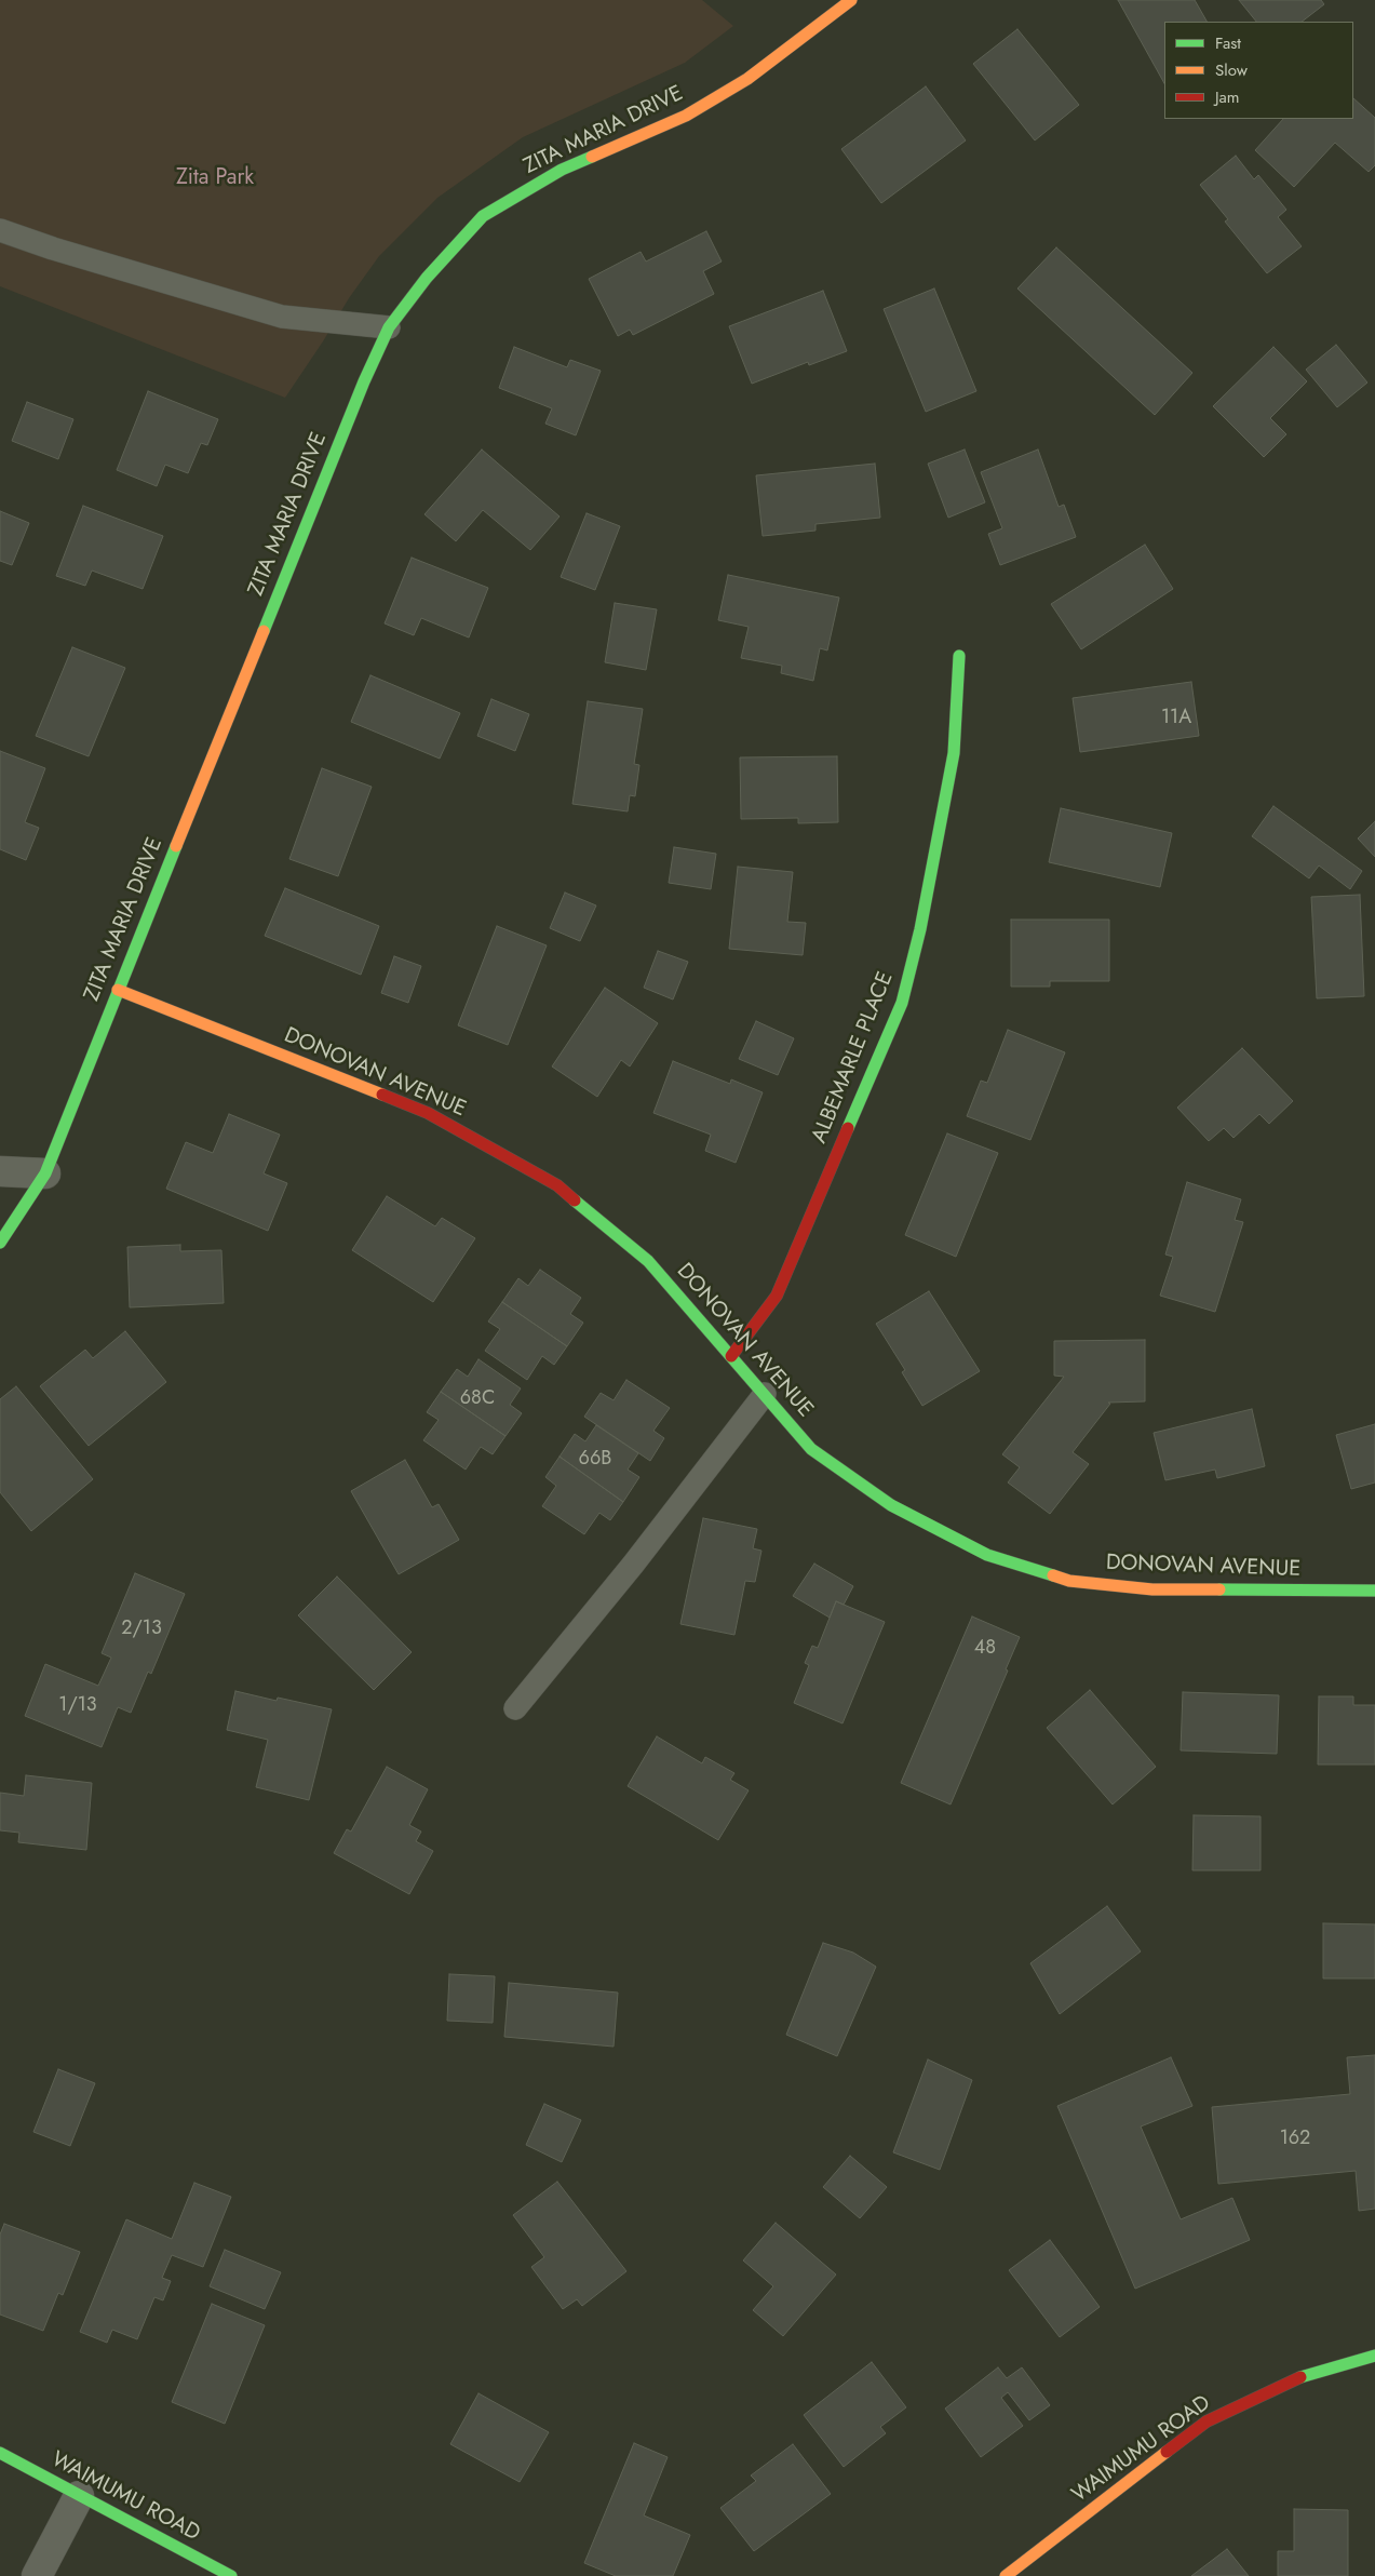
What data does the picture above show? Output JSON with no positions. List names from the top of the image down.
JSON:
{
  "streets": {
    "street": [
      "ZITA MARIA DRIVE",
      "ALBEMARLE PLACE",
      "DONOVAN AVENUE",
      "WAIMUMU ROAD"
    ]
  },
  "crossings": [
    ["ZITA MARIA DRIVE", "DONOVAN AVENUE"],
    ["ALBEMARLE PLACE", "DONOVAN AVENUE"]
  ],
  "parks": ["Zita Park"],
  "house_numbers": [
    "11A",
    "68C",
    "66B",
    "2/13",
    "48",
    "1/13",
    "162"
  ],
  "legend": ["Fast", "Slow", "Jam"]
}
